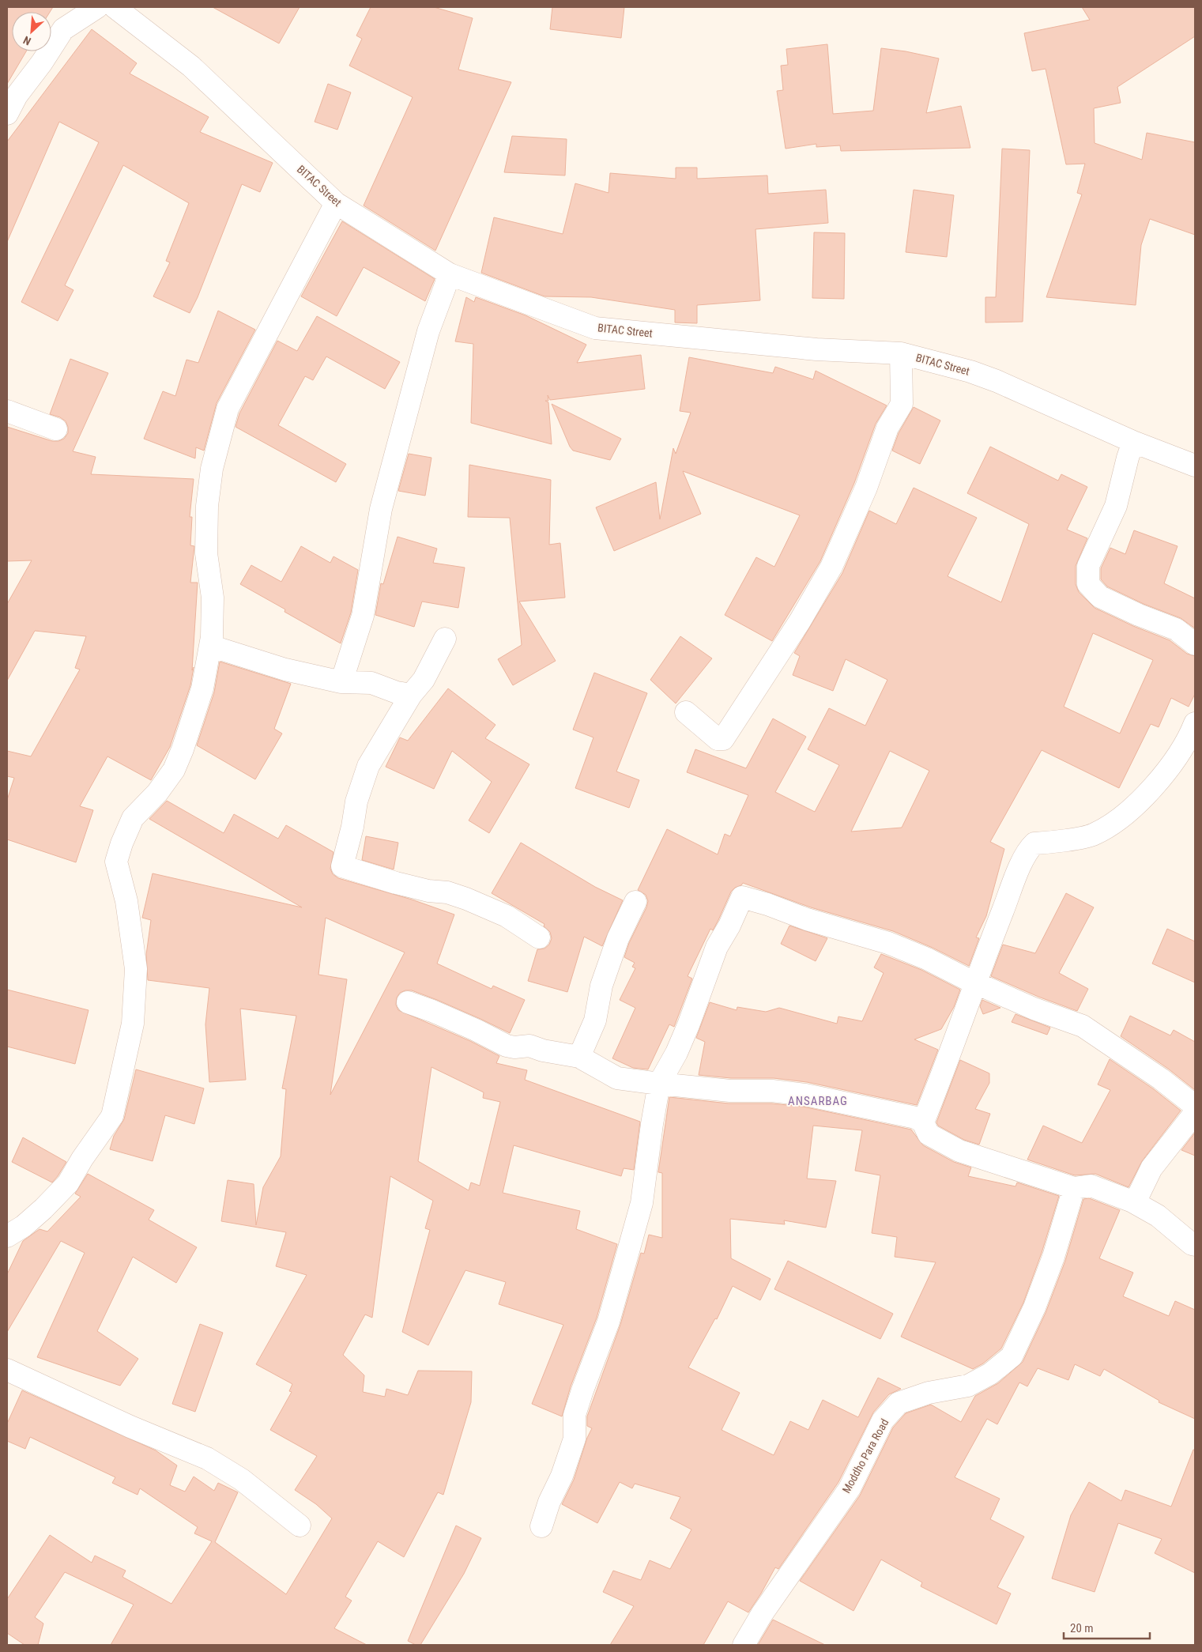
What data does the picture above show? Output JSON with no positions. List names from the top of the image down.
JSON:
{
  "streets": {
    "street": ["BITAC Street", "Moddho Para Road"]
  },
  "districts": ["ANSARBAG"],
  "scale_bar": "20 m",
  "north": "bottom left"
}
